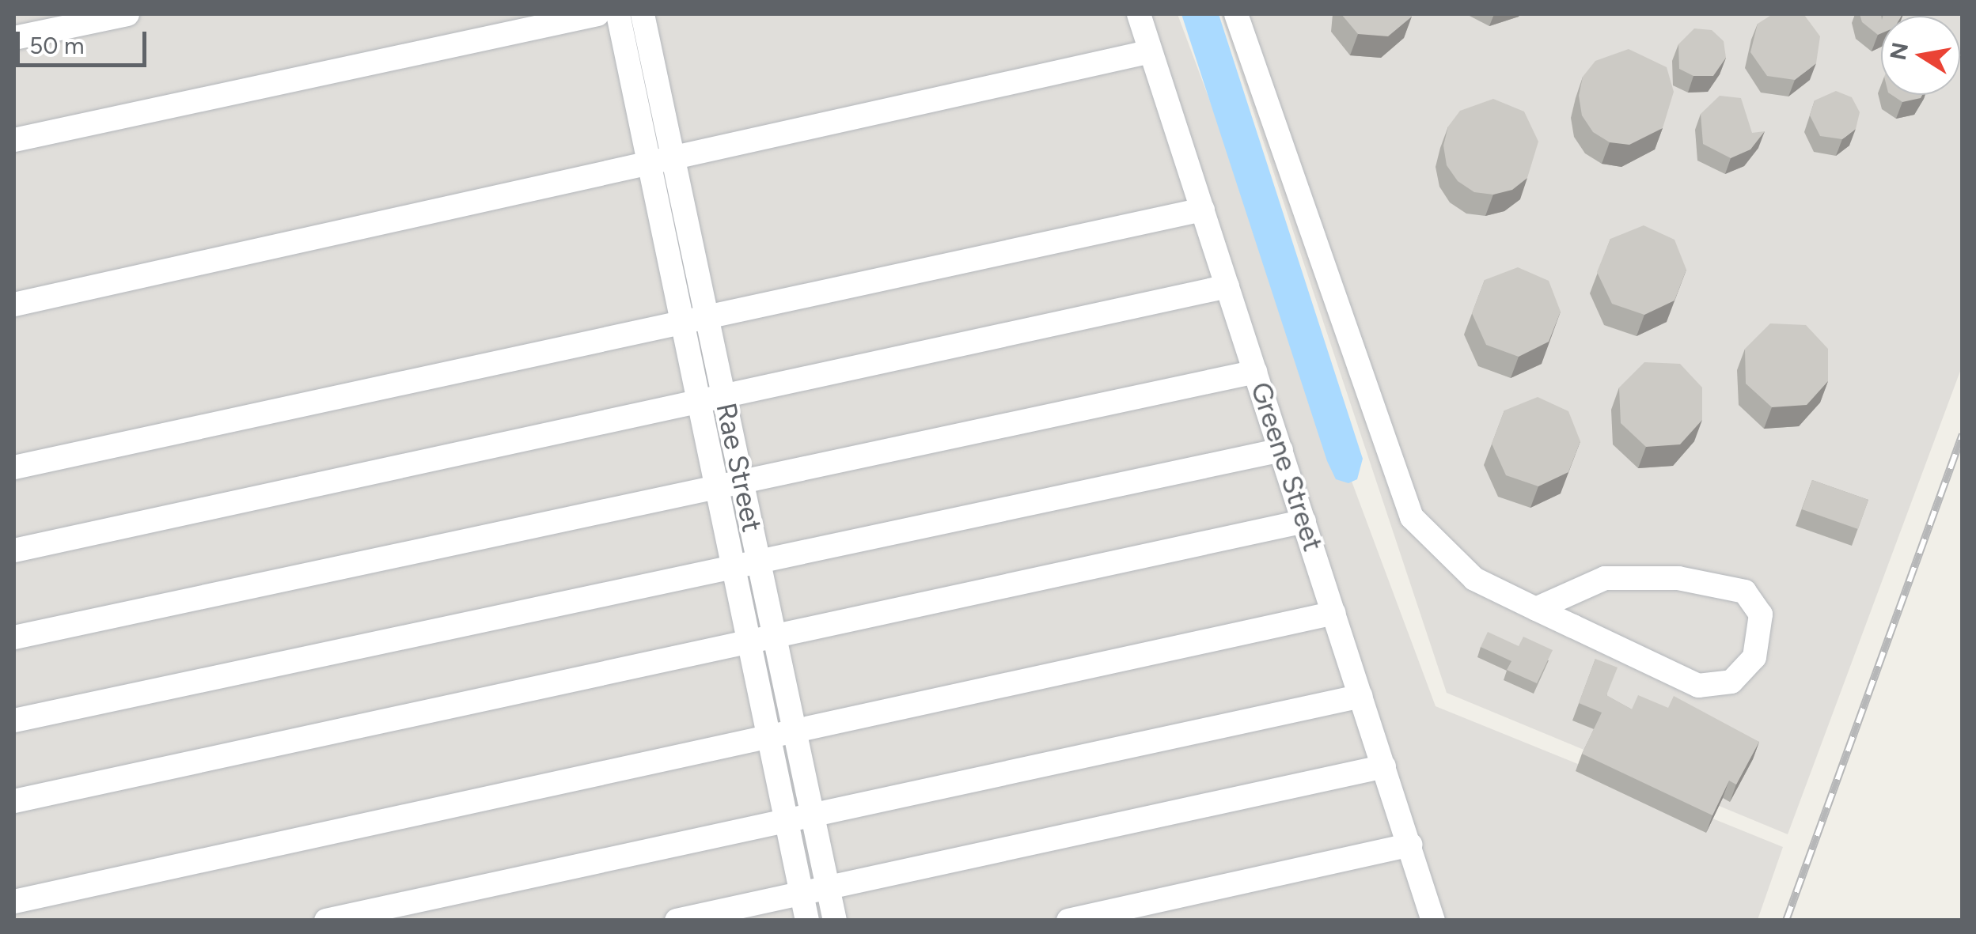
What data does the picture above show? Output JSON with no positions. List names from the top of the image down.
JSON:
{
  "streets": {
    "street": ["Greene Street", "Rae Street"]
  },
  "scale_bar": "50 m",
  "north": "left"
}
